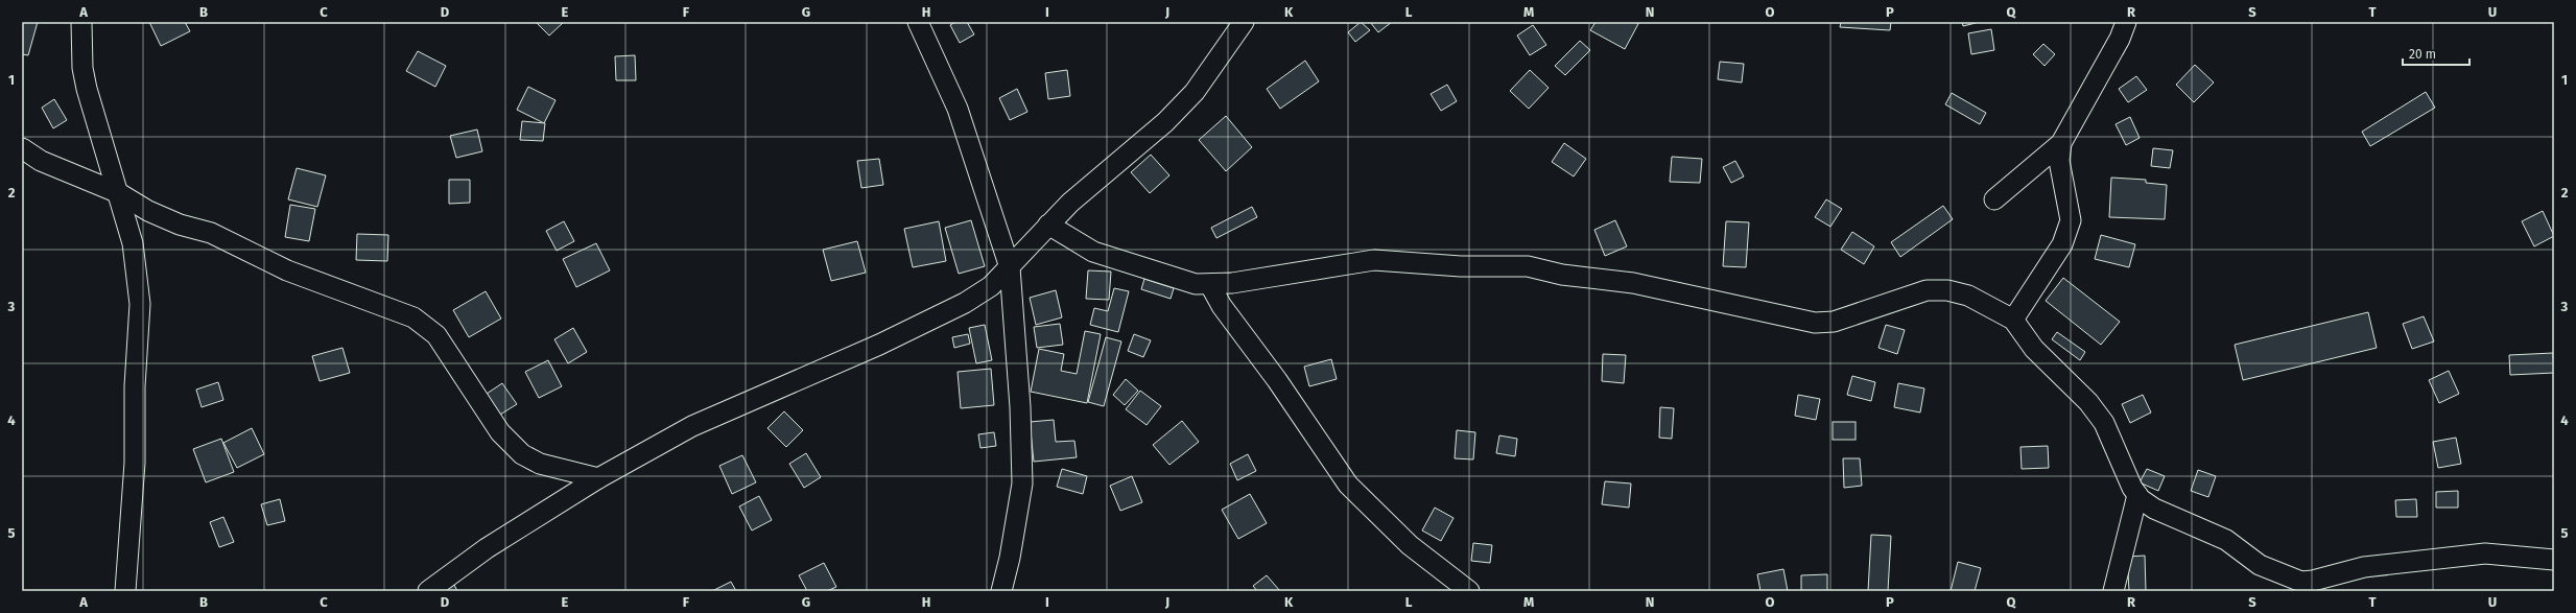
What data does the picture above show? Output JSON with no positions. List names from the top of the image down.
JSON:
{
  "scale_bar": "20 m",
  "grid": {
    "columns": [
      "A",
      "B",
      "C",
      "D",
      "E",
      "F",
      "G",
      "H",
      "I",
      "J",
      "K",
      "L",
      "M",
      "N",
      "O",
      "P",
      "Q",
      "R",
      "S",
      "T",
      "U"
    ],
    "rows": [
      "1",
      "2",
      "3",
      "4",
      "5"
    ]
  }
}
